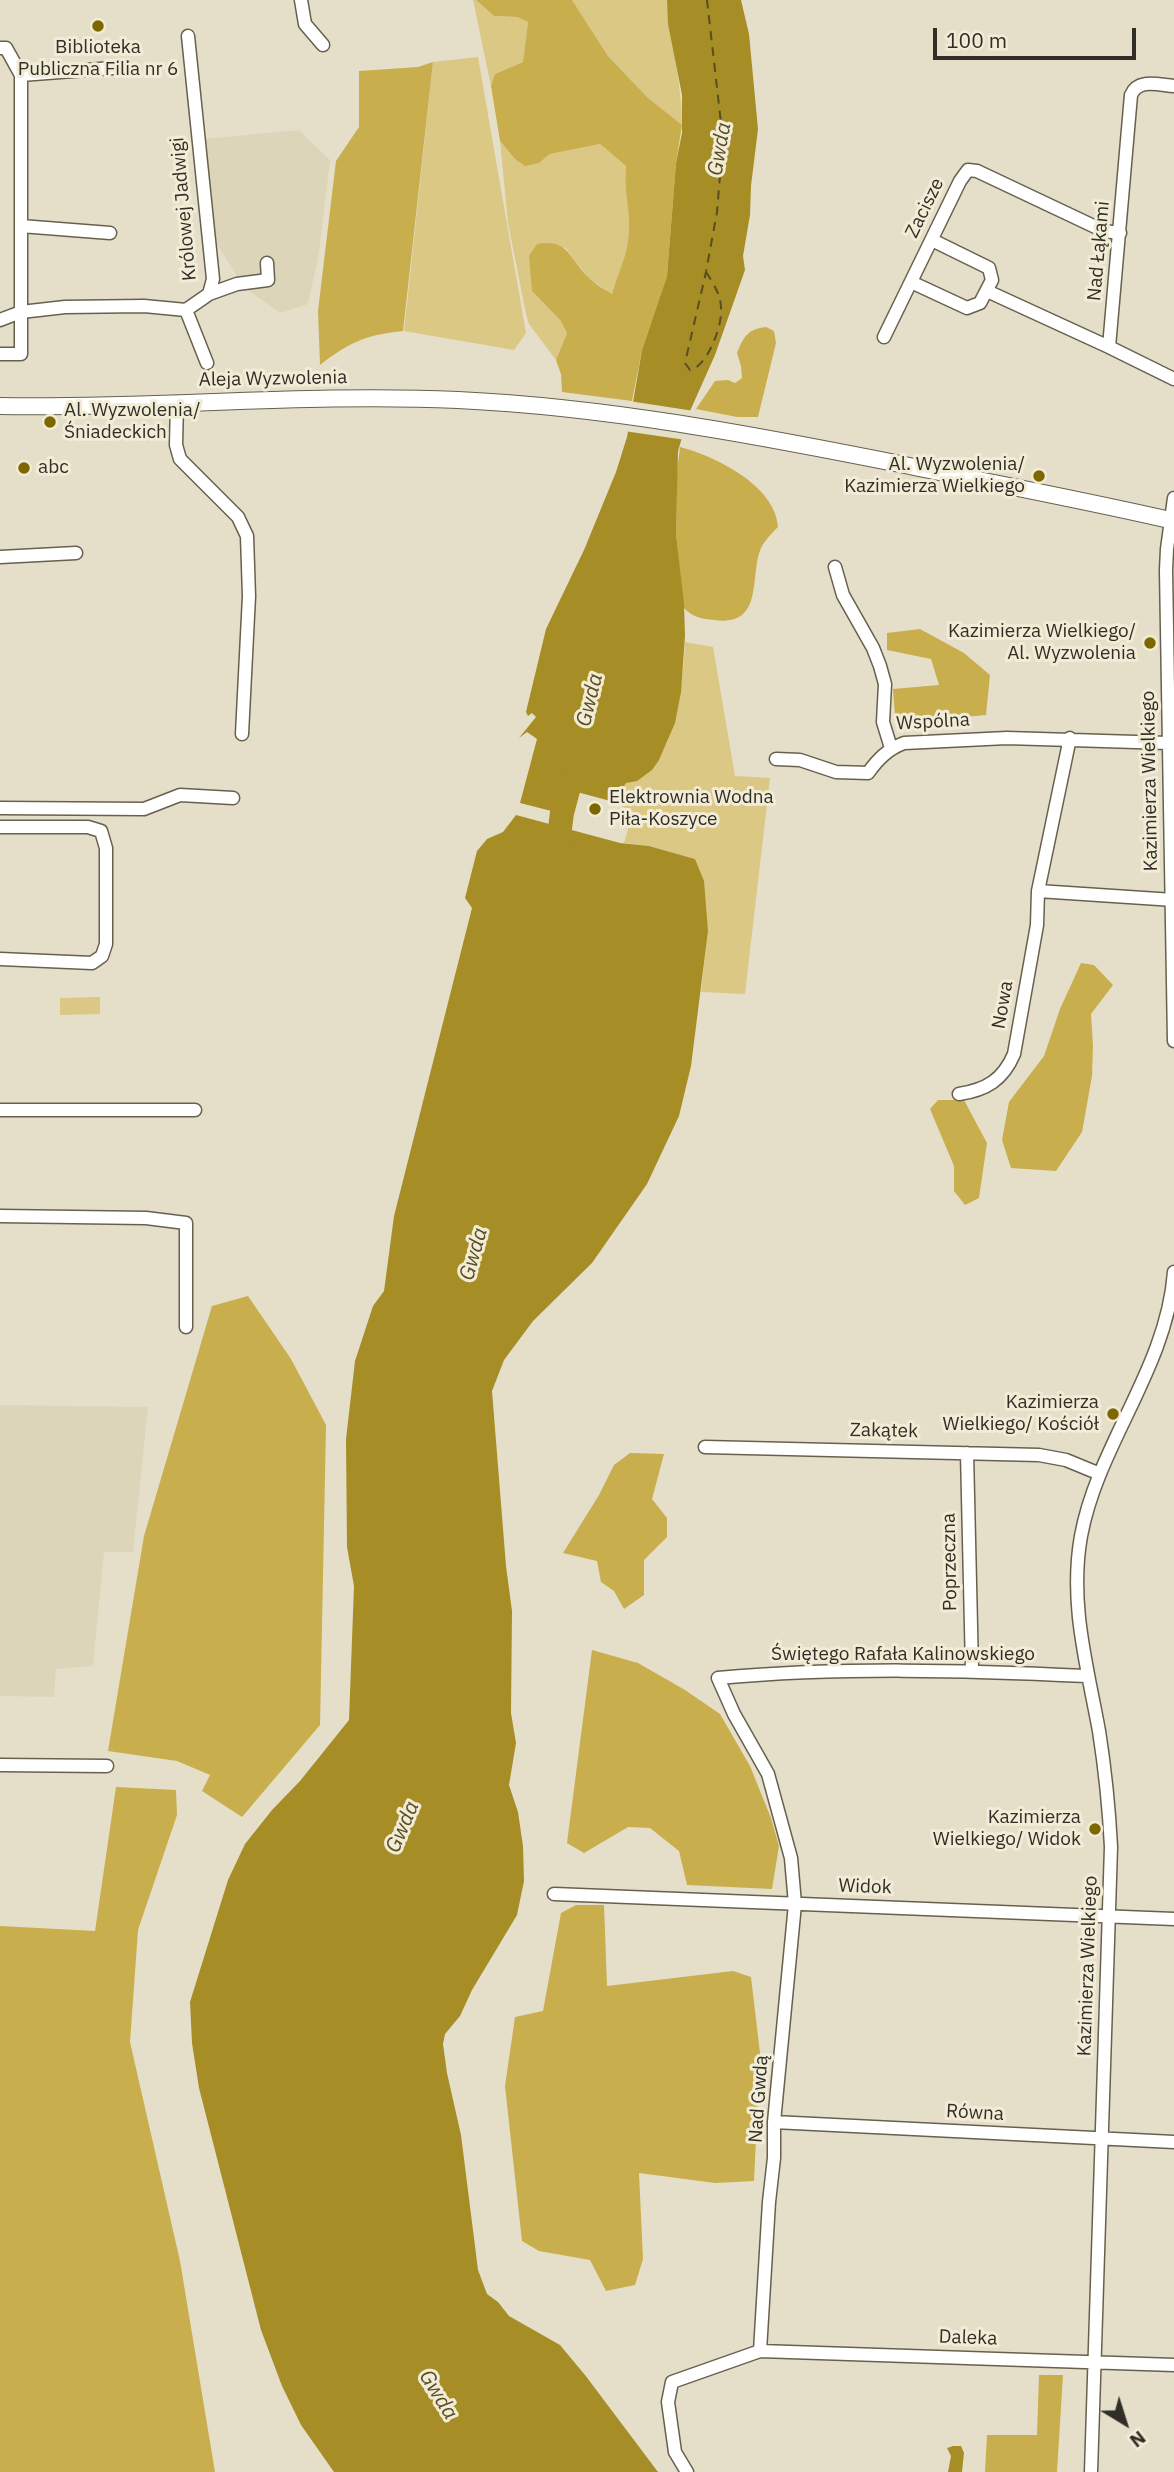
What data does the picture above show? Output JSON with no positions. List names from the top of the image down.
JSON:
{
  "streets": {
    "street": [
      "Zacisze",
      "Królowej Jadwigi",
      "Nad Łąkami",
      "Aleja Wyzwolenia",
      "Wspólna",
      "Kazimierza Wielkiego",
      "Nowa",
      "Zakątek",
      "Poprzeczna",
      "Świętego Rafała Kalinowskiego",
      "Widok",
      "Nad Gwdą",
      "Równa",
      "Daleka"
    ]
  },
  "crossings": [
    ["Zacisze", "Nad Łąkami"],
    ["Aleja Wyzwolenia", "Kazimierza Wielkiego"],
    ["Wspólna", "Kazimierza Wielkiego"],
    ["Wspólna", "Nowa"],
    ["Kazimierza Wielkiego", "Zakątek"],
    ["Kazimierza Wielkiego", "Świętego Rafała Kalinowskiego"],
    ["Kazimierza Wielkiego", "Widok"],
    ["Kazimierza Wielkiego", "Równa"],
    ["Kazimierza Wielkiego", "Daleka"],
    ["Zakątek", "Poprzeczna"],
    ["Poprzeczna", "Świętego Rafała Kalinowskiego"],
    ["Świętego Rafała Kalinowskiego", "Nad Gwdą"],
    ["Widok", "Nad Gwdą"],
    ["Nad Gwdą", "Równa"],
    ["Nad Gwdą", "Daleka"]
  ],
  "water": ["Gwda"],
  "places": [
    "Biblioteka Publiczna Filia nr 6",
    "Al. Wyzwolenia/ Śniadeckich",
    "abc",
    "Al. Wyzwolenia/ Kazimierza Wielkiego",
    "Kazimierza Wielkiego/ Al. Wyzwolenia",
    "Elektrownia Wodna Piła-Koszyce",
    "Kazimierza Wielkiego/ Kościół",
    "Kazimierza Wielkiego/ Widok"
  ],
  "scale_bar": "100 m",
  "north": "bottom right"
}
